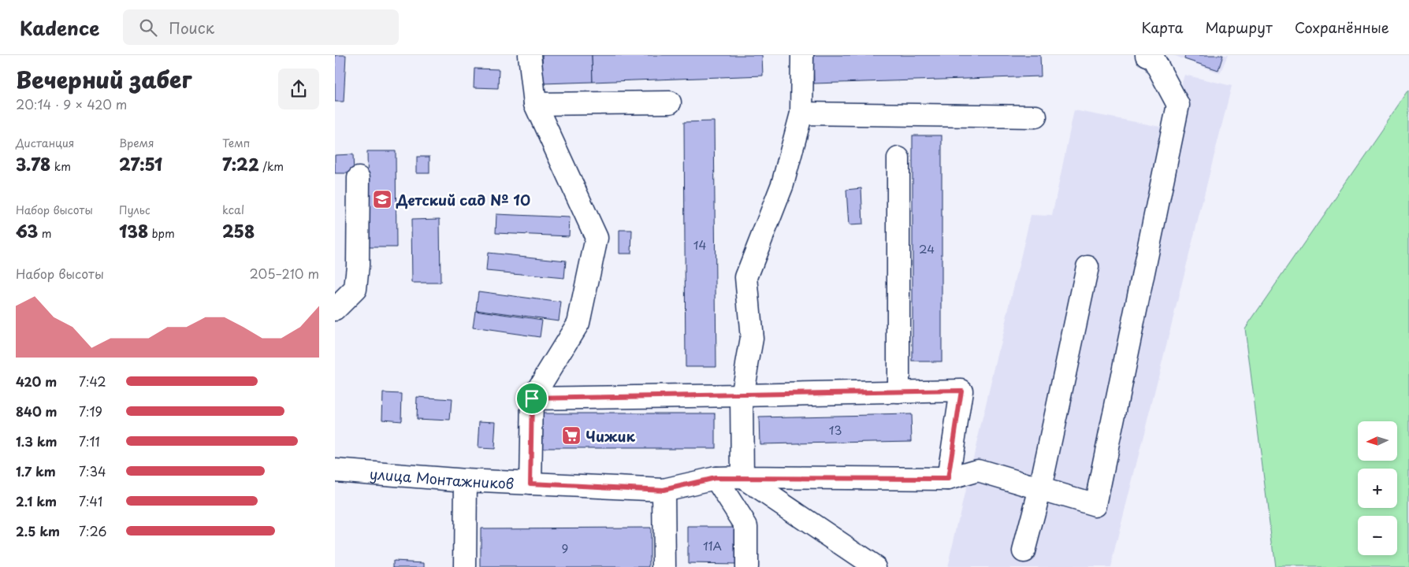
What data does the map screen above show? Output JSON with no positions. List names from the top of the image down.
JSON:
{
  "streets": {
    "street": ["улица Монтажников"]
  },
  "places": {
    "school or university": ["Детский сад № 10"],
    "supermarket": ["Чижик"]
  },
  "house_numbers": [
    "14",
    "24",
    "13",
    "11А",
    "9"
  ],
  "north": "left",
  "page": {
    "header": "Kadence",
    "search": "Поиск",
    "nav": ["Карта", "Маршрут", "Сохранённые"],
    "heading": ["Вечерний забег", "20:14 · 9 × 420 m"],
    "stats": [
      ["Дистанция", "3.78 km"],
      ["Время", "27:51"],
      ["Темп", "7:22 /km"],
      ["Набор высоты", "63 m"],
      ["Пульс", "138 bpm"],
      ["kcal", "258"]
    ],
    "chart": ["Набор высоты", "205–210 m"],
    "list": [
      {
        "name": "420 m",
        "note": "7:42"
      },
      {
        "name": "840 m",
        "note": "7:19"
      },
      {
        "name": "1.3 km",
        "note": "7:11"
      },
      {
        "name": "1.7 km",
        "note": "7:34"
      },
      {
        "name": "2.1 km",
        "note": "7:41"
      },
      {
        "name": "2.5 km",
        "note": "7:26"
      }
    ],
    "map_buttons": ["+", "−"]
  }
}
